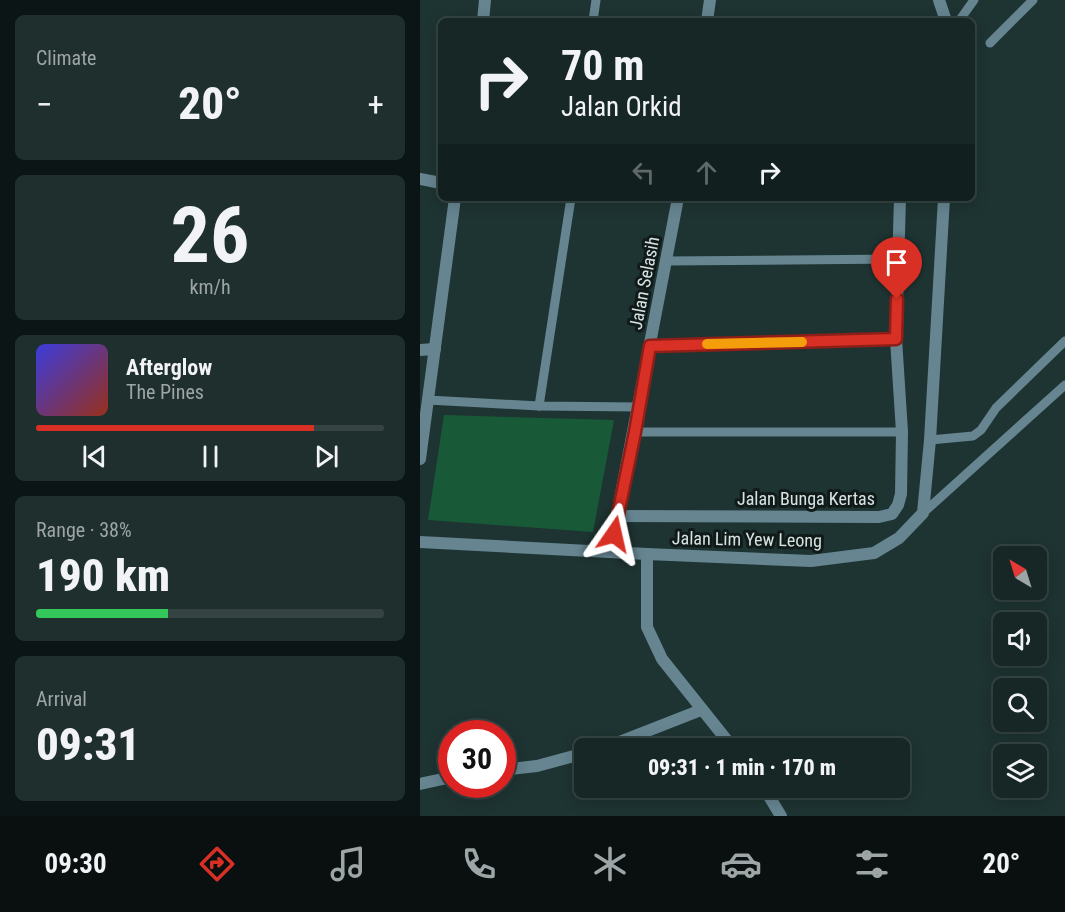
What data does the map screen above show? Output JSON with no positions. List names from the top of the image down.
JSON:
{
  "streets": {
    "street": ["Jalan Selasih", "Jalan Bunga Kertas", "Jalan Lim Yew Leong"]
  },
  "crossings": [
    ["Jalan Selasih", "Jalan Bunga Kertas"],
    ["Jalan Selasih", "Jalan Lim Yew Leong"]
  ],
  "north": "top left",
  "page": {
    "tile": [
      "Climate",
      ["26", "km/h"],
      ["Range · 38%", "190 km"],
      ["Arrival", "09:31"]
    ],
    "turn": ["70 m", "Jalan Orkid"],
    "heat": ["−", "20°", "+"],
    "song": ["Afterglow", "The Pines"],
    "limit": "30",
    "trip": "09:31 · 1 min · 170 m",
    "tabs": ["09:30", "20°"]
  }
}
